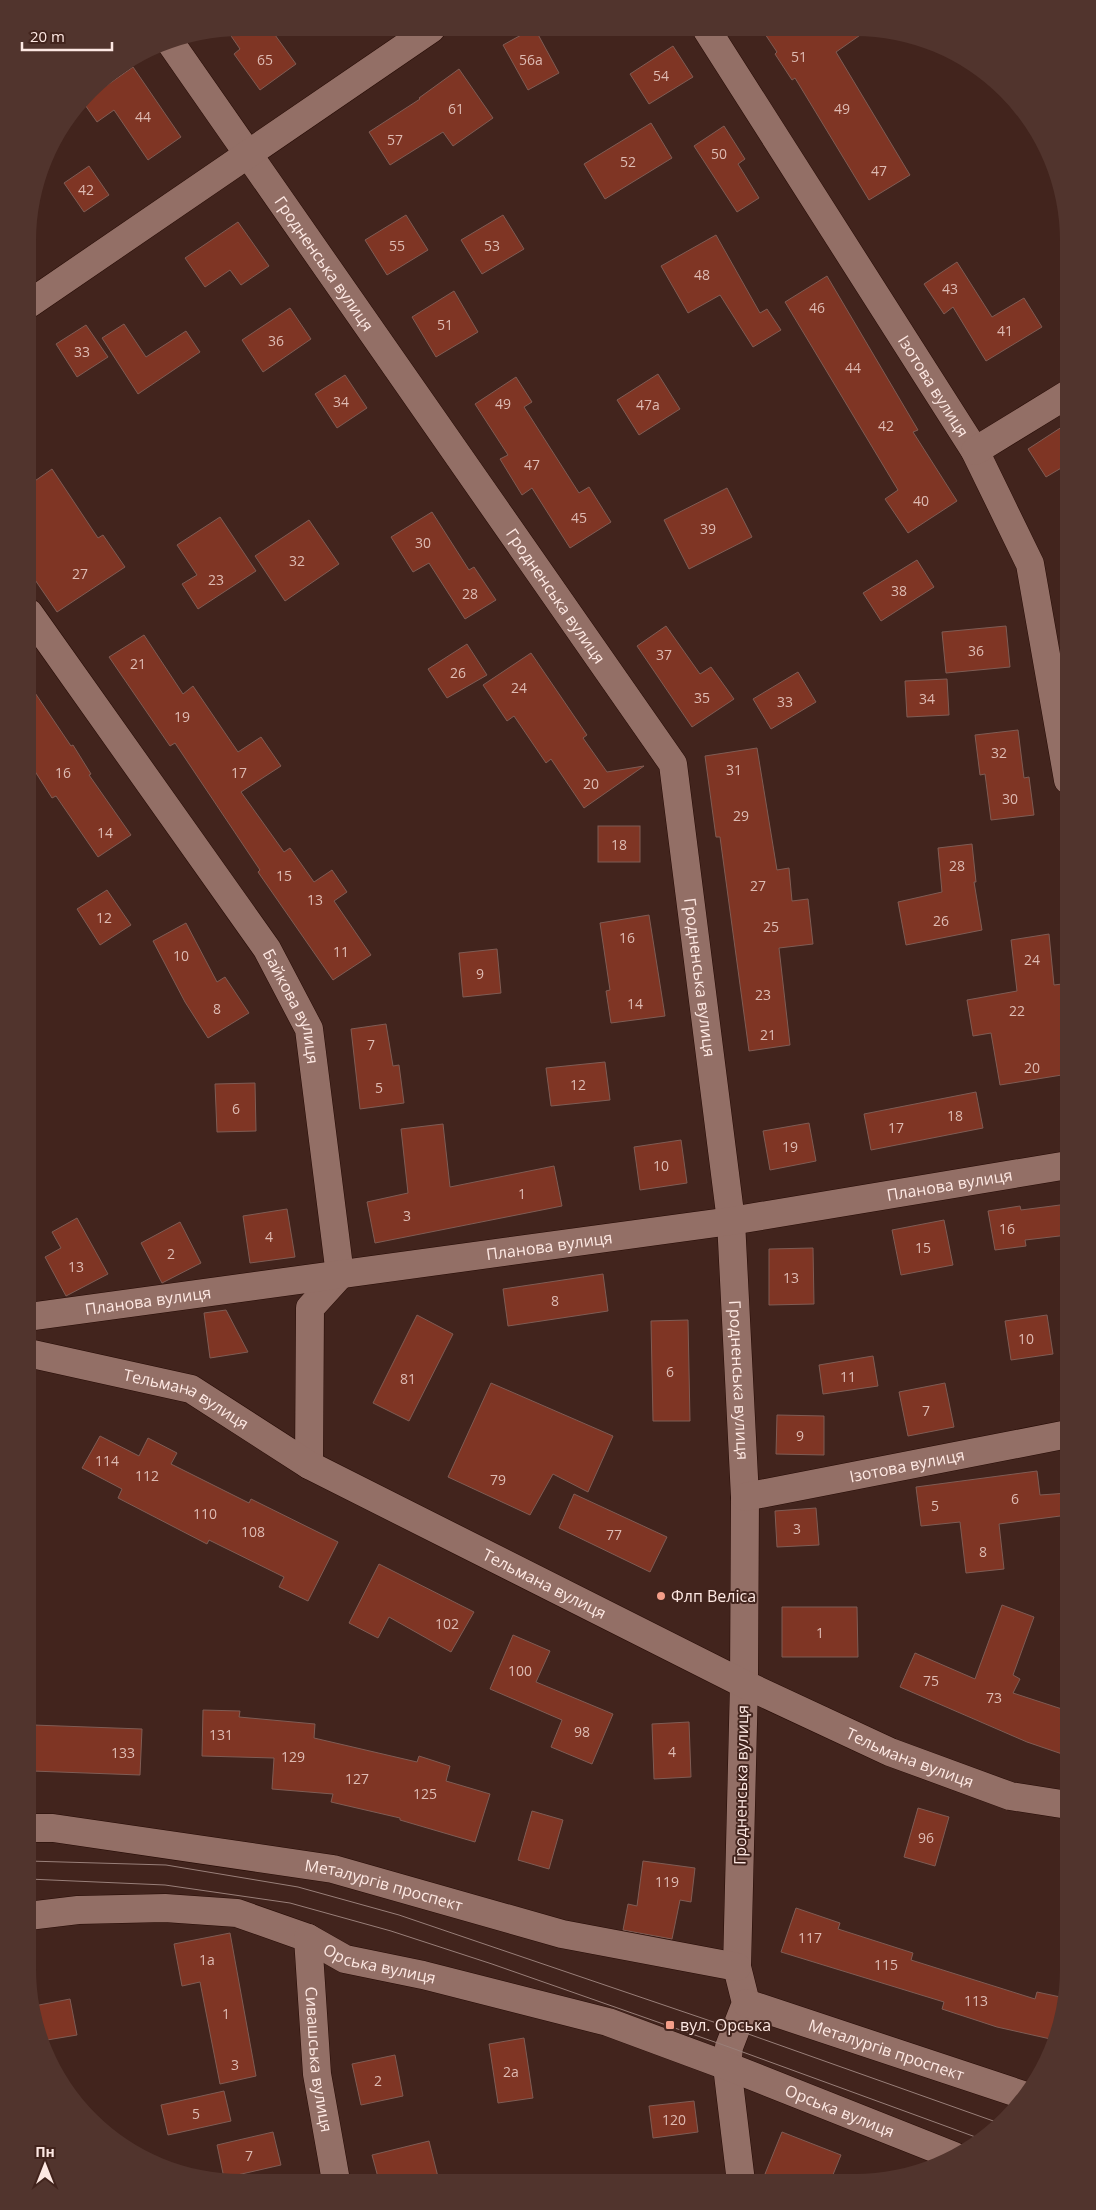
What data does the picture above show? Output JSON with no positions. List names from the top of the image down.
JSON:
{
  "streets": {
    "street": [
      "Гродненська вулиця",
      "Ізотова вулиця",
      "Байкова вулиця",
      "Планова вулиця",
      "Тельмана вулиця",
      "Металургів проспект",
      "Орська вулиця",
      "Сивашська вулиця"
    ]
  },
  "crossings": [
    ["Гродненська вулиця", "Ізотова вулиця"],
    ["Гродненська вулиця", "Планова вулиця"],
    ["Гродненська вулиця", "Тельмана вулиця"],
    ["Гродненська вулиця", "Металургів проспект"],
    ["Байкова вулиця", "Планова вулиця"],
    ["Орська вулиця", "Сивашська вулиця"]
  ],
  "places": {
    "other": ["Флп Веліса"],
    "transit": ["вул. Орська"]
  },
  "house_numbers": [
    "51",
    "65",
    "56а",
    "54",
    "61",
    "49",
    "44",
    "57",
    "50",
    "52",
    "47",
    "42",
    "55",
    "53",
    "48",
    "43",
    "46",
    "51",
    "41",
    "36",
    "33",
    "44",
    "34",
    "49",
    "47а",
    "42",
    "47",
    "40",
    "45",
    "39",
    "30",
    "32",
    "27",
    "23",
    "38",
    "28",
    "36",
    "37",
    "21",
    "26",
    "24",
    "35",
    "34",
    "33",
    "19",
    "32",
    "31",
    "16",
    "17",
    "20",
    "30",
    "29",
    "14",
    "18",
    "28",
    "15",
    "27",
    "13",
    "12",
    "26",
    "25",
    "16",
    "11",
    "10",
    "24",
    "9",
    "23",
    "14",
    "8",
    "22",
    "21",
    "7",
    "20",
    "12",
    "5",
    "6",
    "18",
    "17",
    "19",
    "10",
    "1",
    "3",
    "16",
    "4",
    "15",
    "2",
    "13",
    "13",
    "8",
    "10",
    "6",
    "11",
    "81",
    "7",
    "9",
    "114",
    "112",
    "79",
    "6",
    "5",
    "110",
    "3",
    "108",
    "77",
    "8",
    "102",
    "1",
    "100",
    "75",
    "73",
    "98",
    "131",
    "4",
    "133",
    "129",
    "127",
    "125",
    "96",
    "119",
    "117",
    "1а",
    "115",
    "113",
    "1",
    "3",
    "2а",
    "2",
    "5",
    "120",
    "7"
  ],
  "scale_bar": "20 m",
  "north": "top"
}
